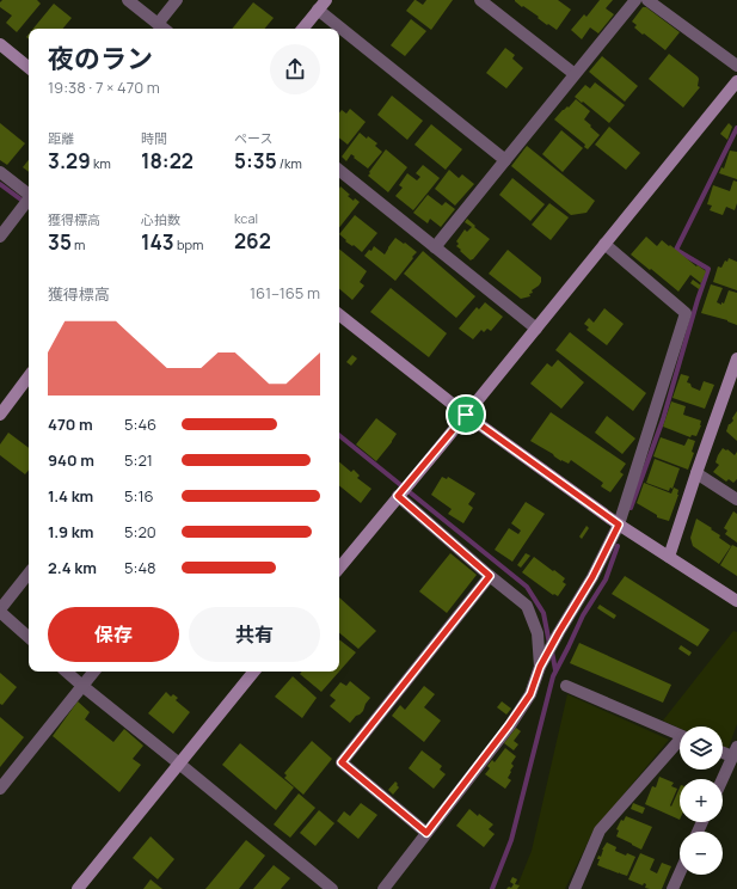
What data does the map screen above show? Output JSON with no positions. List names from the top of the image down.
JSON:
{
  "page": {
    "heading": ["夜のラン", "19:38 · 7 × 470 m"],
    "stats": [
      ["距離", "3.29 km"],
      ["時間", "18:22"],
      ["ペース", "5:35 /km"],
      ["獲得標高", "35 m"],
      ["心拍数", "143 bpm"],
      ["kcal", "262"]
    ],
    "chart": ["獲得標高", "161–165 m"],
    "list": [
      {
        "name": "470 m",
        "note": "5:46"
      },
      {
        "name": "940 m",
        "note": "5:21"
      },
      {
        "name": "1.4 km",
        "note": "5:16"
      },
      {
        "name": "1.9 km",
        "note": "5:20"
      },
      {
        "name": "2.4 km",
        "note": "5:48"
      }
    ],
    "buttons": ["保存", "共有"],
    "map_buttons": ["+", "−"]
  }
}
